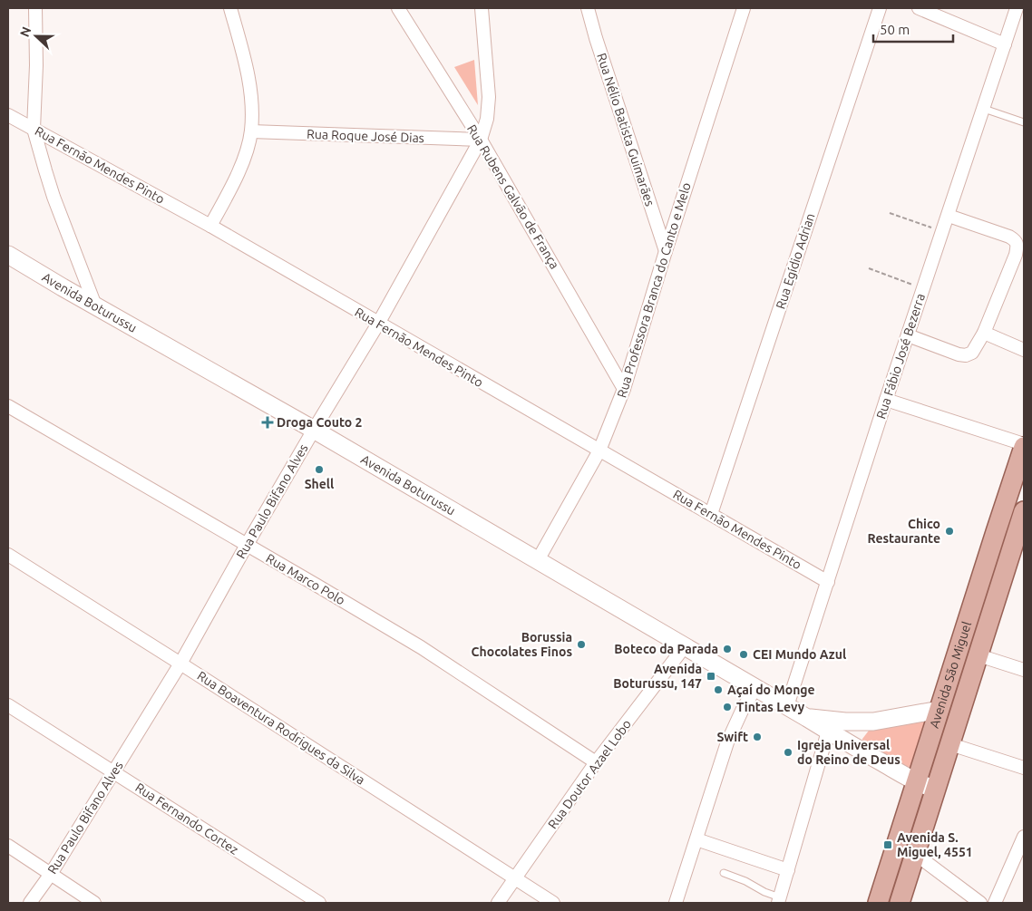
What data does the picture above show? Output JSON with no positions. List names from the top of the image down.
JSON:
{
  "streets": {
    "main road": ["Avenida Boturussu", "Avenida São Miguel"],
    "street": [
      "Rua Nélio Batista Guimarães",
      "Rua Roque José Dias",
      "Rua Fernão Mendes Pinto",
      "Rua Rubens Galvão de França",
      "Rua Egídio Adrian",
      "Rua Professora Branca do Canto e Melo",
      "Rua Fábio José Bezerra",
      "Rua Paulo Bifano Alves",
      "Rua Marco Polo",
      "Rua Boaventura Rodrigues da Silva",
      "Rua Doutor Azael Lobo",
      "Rua Fernando Cortez"
    ]
  },
  "crossings": [
    ["Rua Nélio Batista Guimarães", "Rua Professora Branca do Canto e Melo"],
    ["Rua Roque José Dias", "Rua Rubens Galvão de França"],
    ["Rua Roque José Dias", "Rua Paulo Bifano Alves"],
    ["Rua Fernão Mendes Pinto", "Rua Egídio Adrian"],
    ["Rua Fernão Mendes Pinto", "Rua Professora Branca do Canto e Melo"],
    ["Rua Fernão Mendes Pinto", "Rua Fábio José Bezerra"],
    ["Rua Fernão Mendes Pinto", "Rua Paulo Bifano Alves"],
    ["Rua Rubens Galvão de França", "Rua Professora Branca do Canto e Melo"],
    ["Rua Rubens Galvão de França", "Rua Paulo Bifano Alves"],
    ["Rua Professora Branca do Canto e Melo", "Avenida Boturussu"],
    ["Avenida Boturussu", "Rua Fábio José Bezerra"],
    ["Avenida Boturussu", "Rua Paulo Bifano Alves"],
    ["Avenida Boturussu", "Avenida São Miguel"],
    ["Avenida Boturussu", "Rua Doutor Azael Lobo"],
    ["Rua Paulo Bifano Alves", "Rua Marco Polo"],
    ["Rua Paulo Bifano Alves", "Rua Boaventura Rodrigues da Silva"],
    ["Rua Paulo Bifano Alves", "Rua Fernando Cortez"],
    ["Rua Marco Polo", "Rua Doutor Azael Lobo"],
    ["Rua Boaventura Rodrigues da Silva", "Rua Doutor Azael Lobo"]
  ],
  "places": {
    "health": ["Droga Couto 2"],
    "other": [
      "Shell",
      "Chico Restaurante",
      "Borussia Chocolates Finos",
      "Boteco da Parada",
      "CEI Mundo Azul",
      "Açaí do Monge",
      "Tintas Levy",
      "Swift",
      "Igreja Universal do Reino de Deus"
    ],
    "transit": ["Avenida Boturussu, 147", "Avenida S. Miguel, 4551"]
  },
  "scale_bar": "50 m",
  "north": "left"
}
